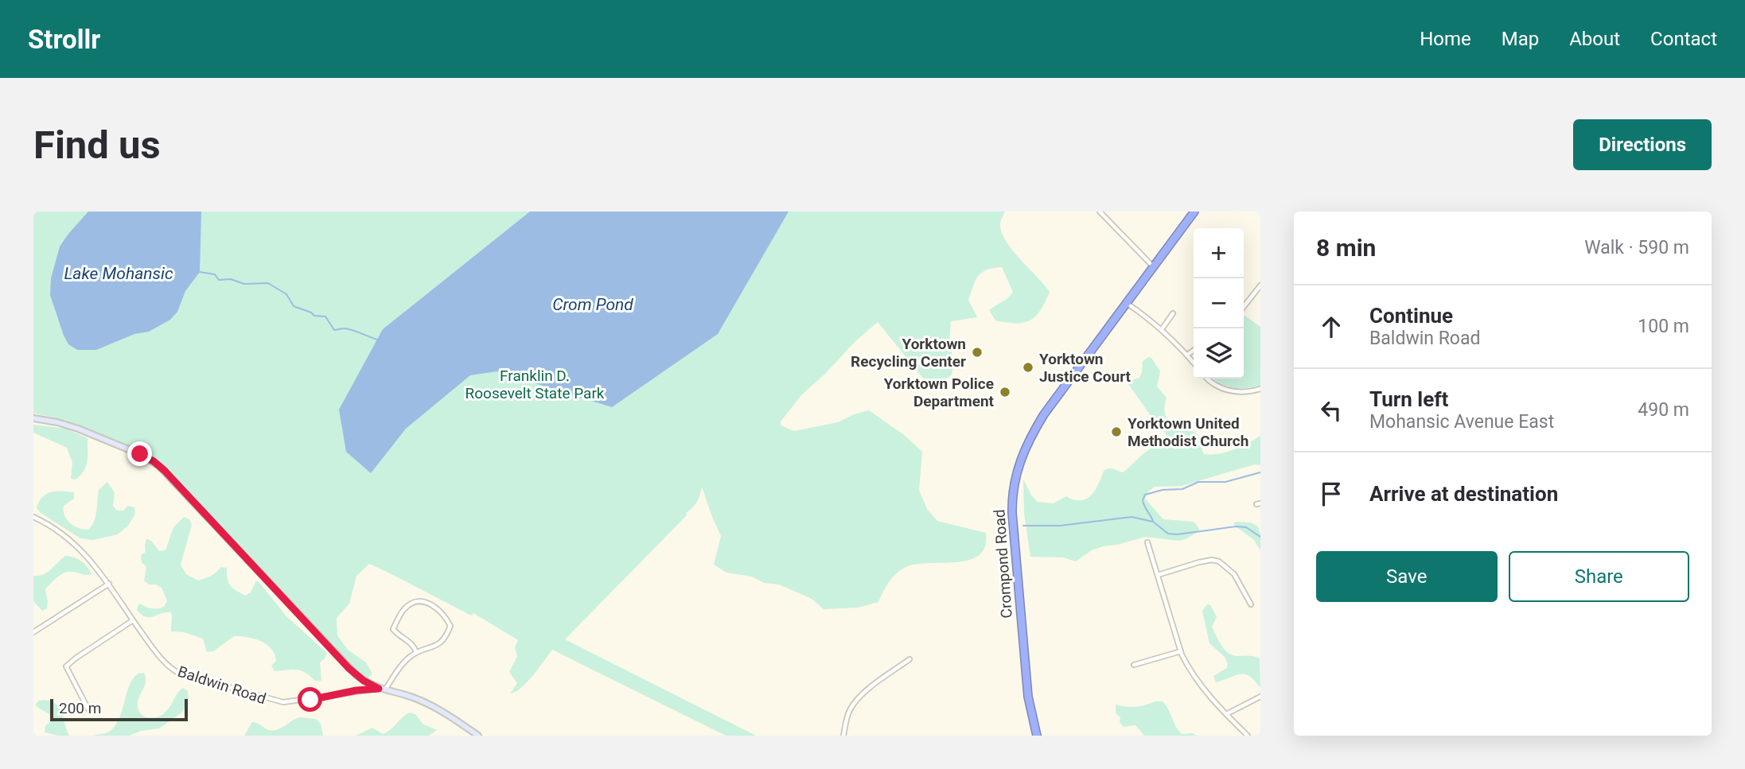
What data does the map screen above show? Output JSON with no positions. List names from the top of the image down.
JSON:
{
  "streets": {
    "highway": ["Crompond Road"],
    "street": ["Baldwin Road"]
  },
  "water": ["Lake Mohansic", "Crom Pond"],
  "parks": ["Franklin D. Roosevelt State Park"],
  "places": [
    "Yorktown Recycling Center",
    "Yorktown Justice Court",
    "Yorktown Police Department",
    "Yorktown United Methodist Church"
  ],
  "scale_bar": "200 m",
  "page": {
    "header": "Strollr",
    "nav": [
      "Home",
      "Map",
      "About",
      "Contact"
    ],
    "buttons": [
      "Directions",
      ["Save", "Share"]
    ],
    "title": "Find us",
    "heading": ["8 min", "Walk · 590 m"],
    "map_buttons": ["+", "−"],
    "list": [
      ["Continue", "Baldwin Road", "100 m"],
      ["Turn left", "Mohansic Avenue East", "490 m"],
      "Arrive at destination"
    ],
    "scale": "200 m"
  }
}
